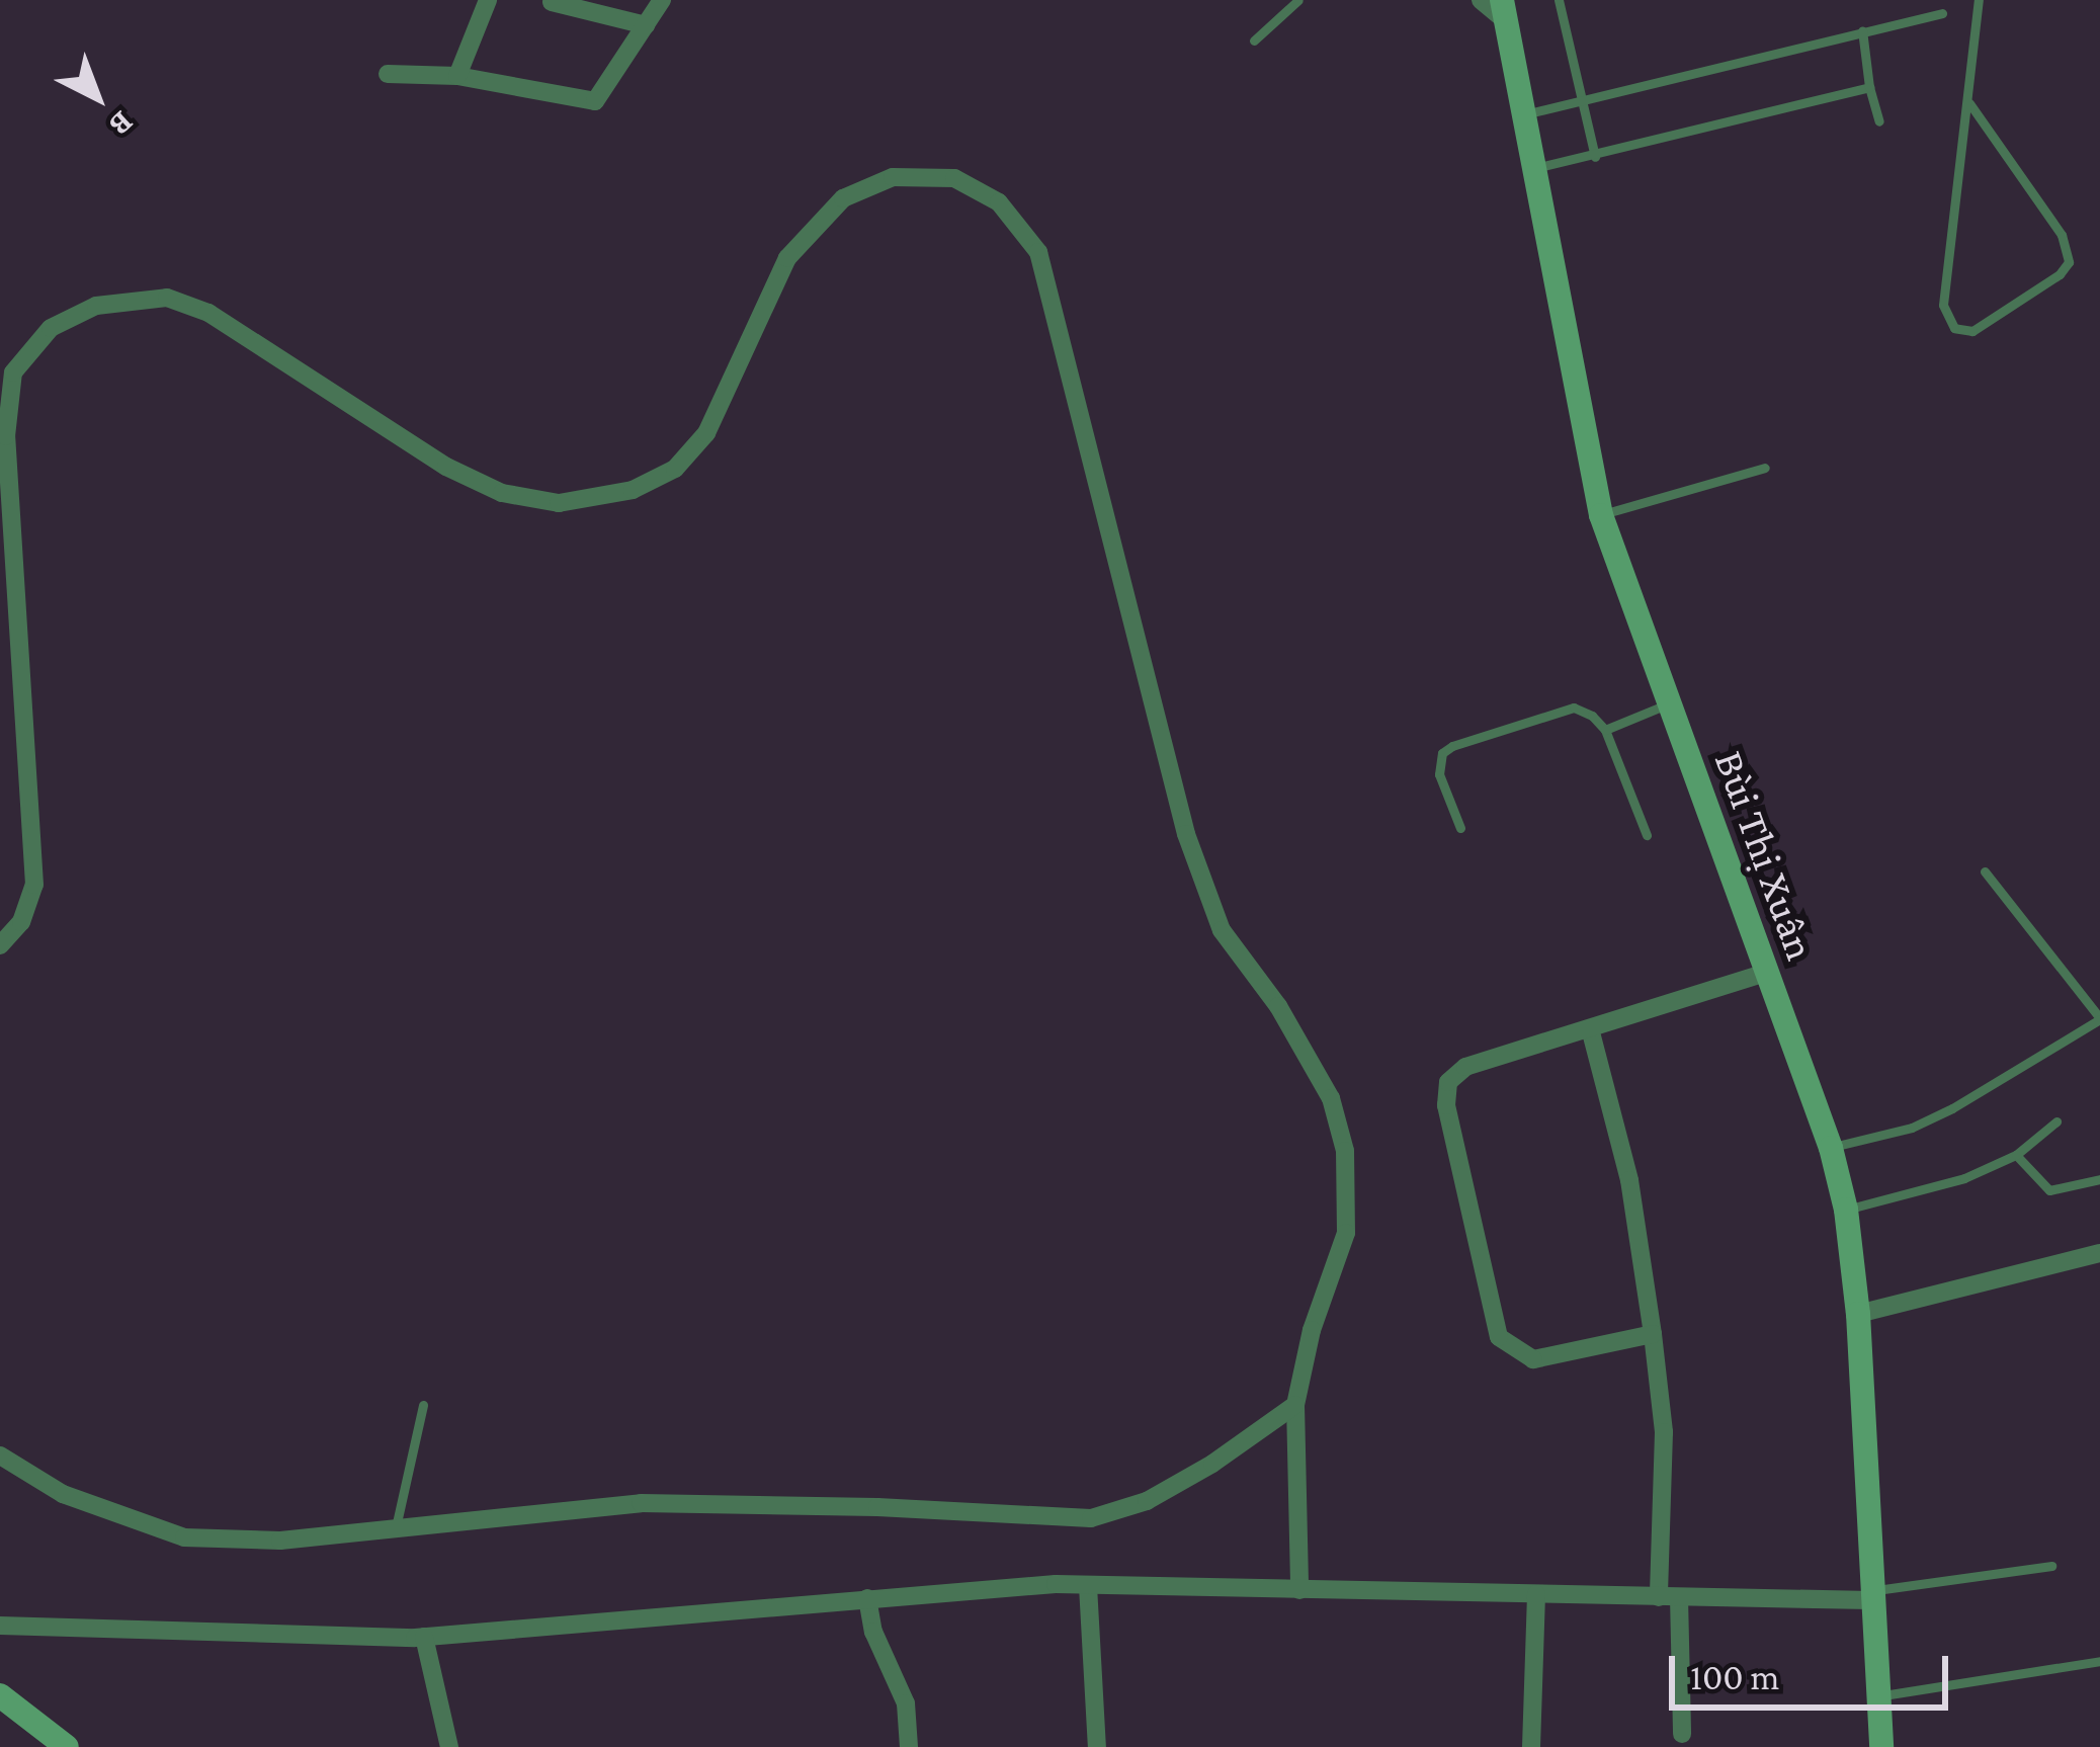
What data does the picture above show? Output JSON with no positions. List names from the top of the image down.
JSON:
{
  "streets": {
    "main road": ["Bùi Thị Xuân"]
  },
  "scale_bar": "100 m",
  "north": "bottom right"
}
